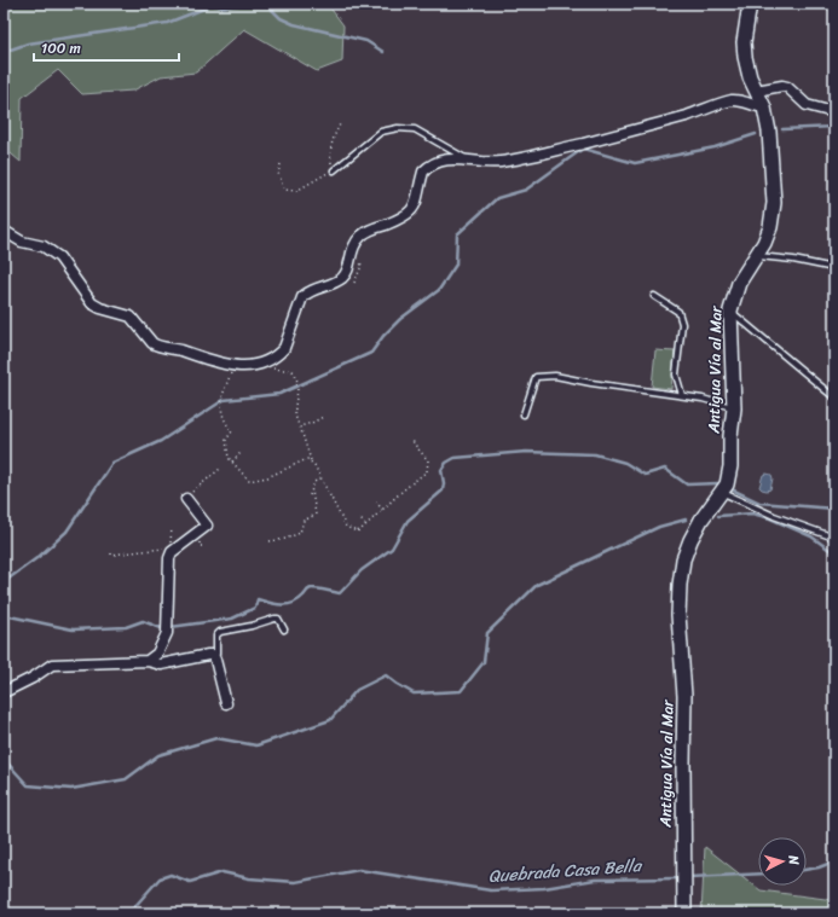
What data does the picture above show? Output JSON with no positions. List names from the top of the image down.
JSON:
{
  "streets": {
    "main road": ["Antigua Vía al Mar"]
  },
  "water": ["Quebrada Casa Bella"],
  "scale_bar": "100 m",
  "north": "right"
}
